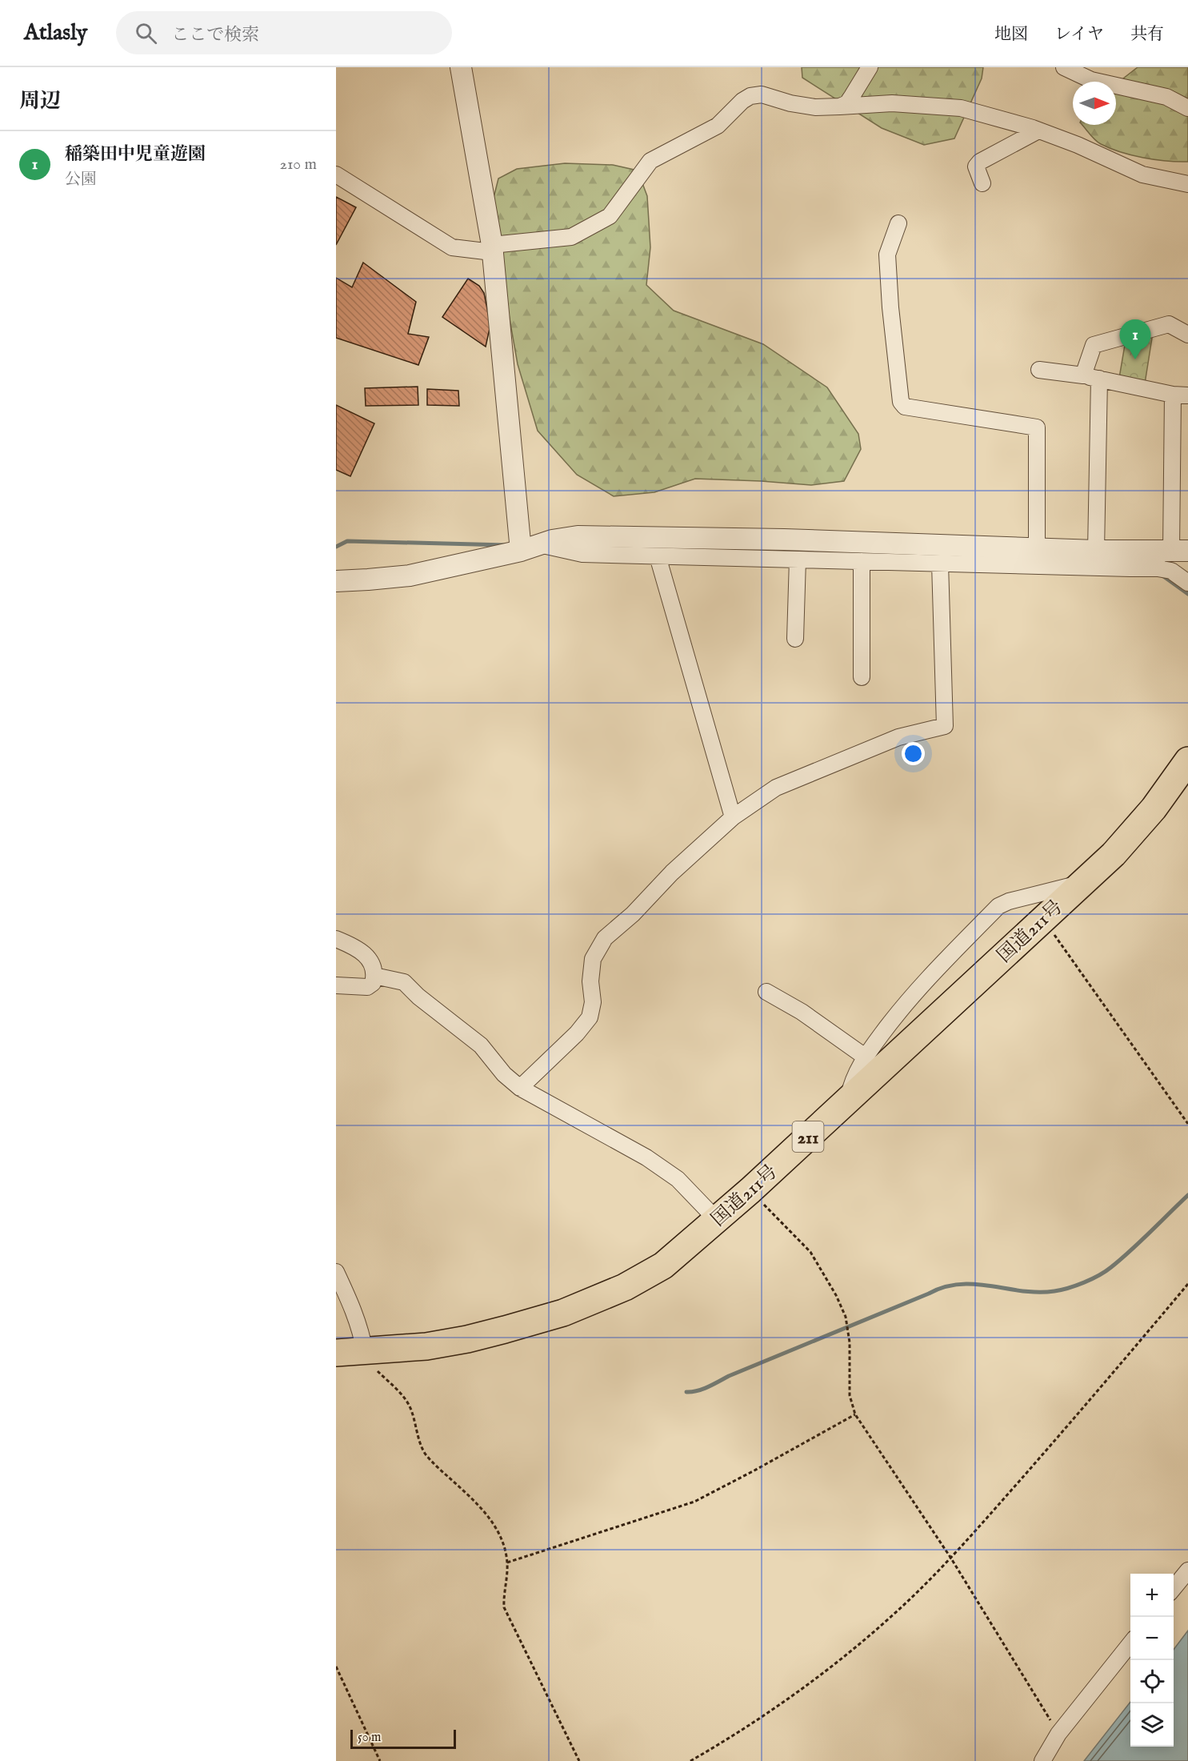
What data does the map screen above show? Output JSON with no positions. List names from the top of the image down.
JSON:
{
  "streets": {
    "highway": ["国道211号", "211"]
  },
  "scale_bar": "50 m",
  "north": "right",
  "page": {
    "header": "Atlasly",
    "search": "ここで検索",
    "nav": ["地図", "レイヤ", "共有"],
    "heading": "周辺",
    "list": [
      {
        "mark": "1",
        "name": "稲築田中児童遊園",
        "note": "公園",
        "value": "210 m"
      }
    ],
    "pins": "1",
    "map_buttons": ["+", "−"],
    "scale": "50 m"
  }
}
